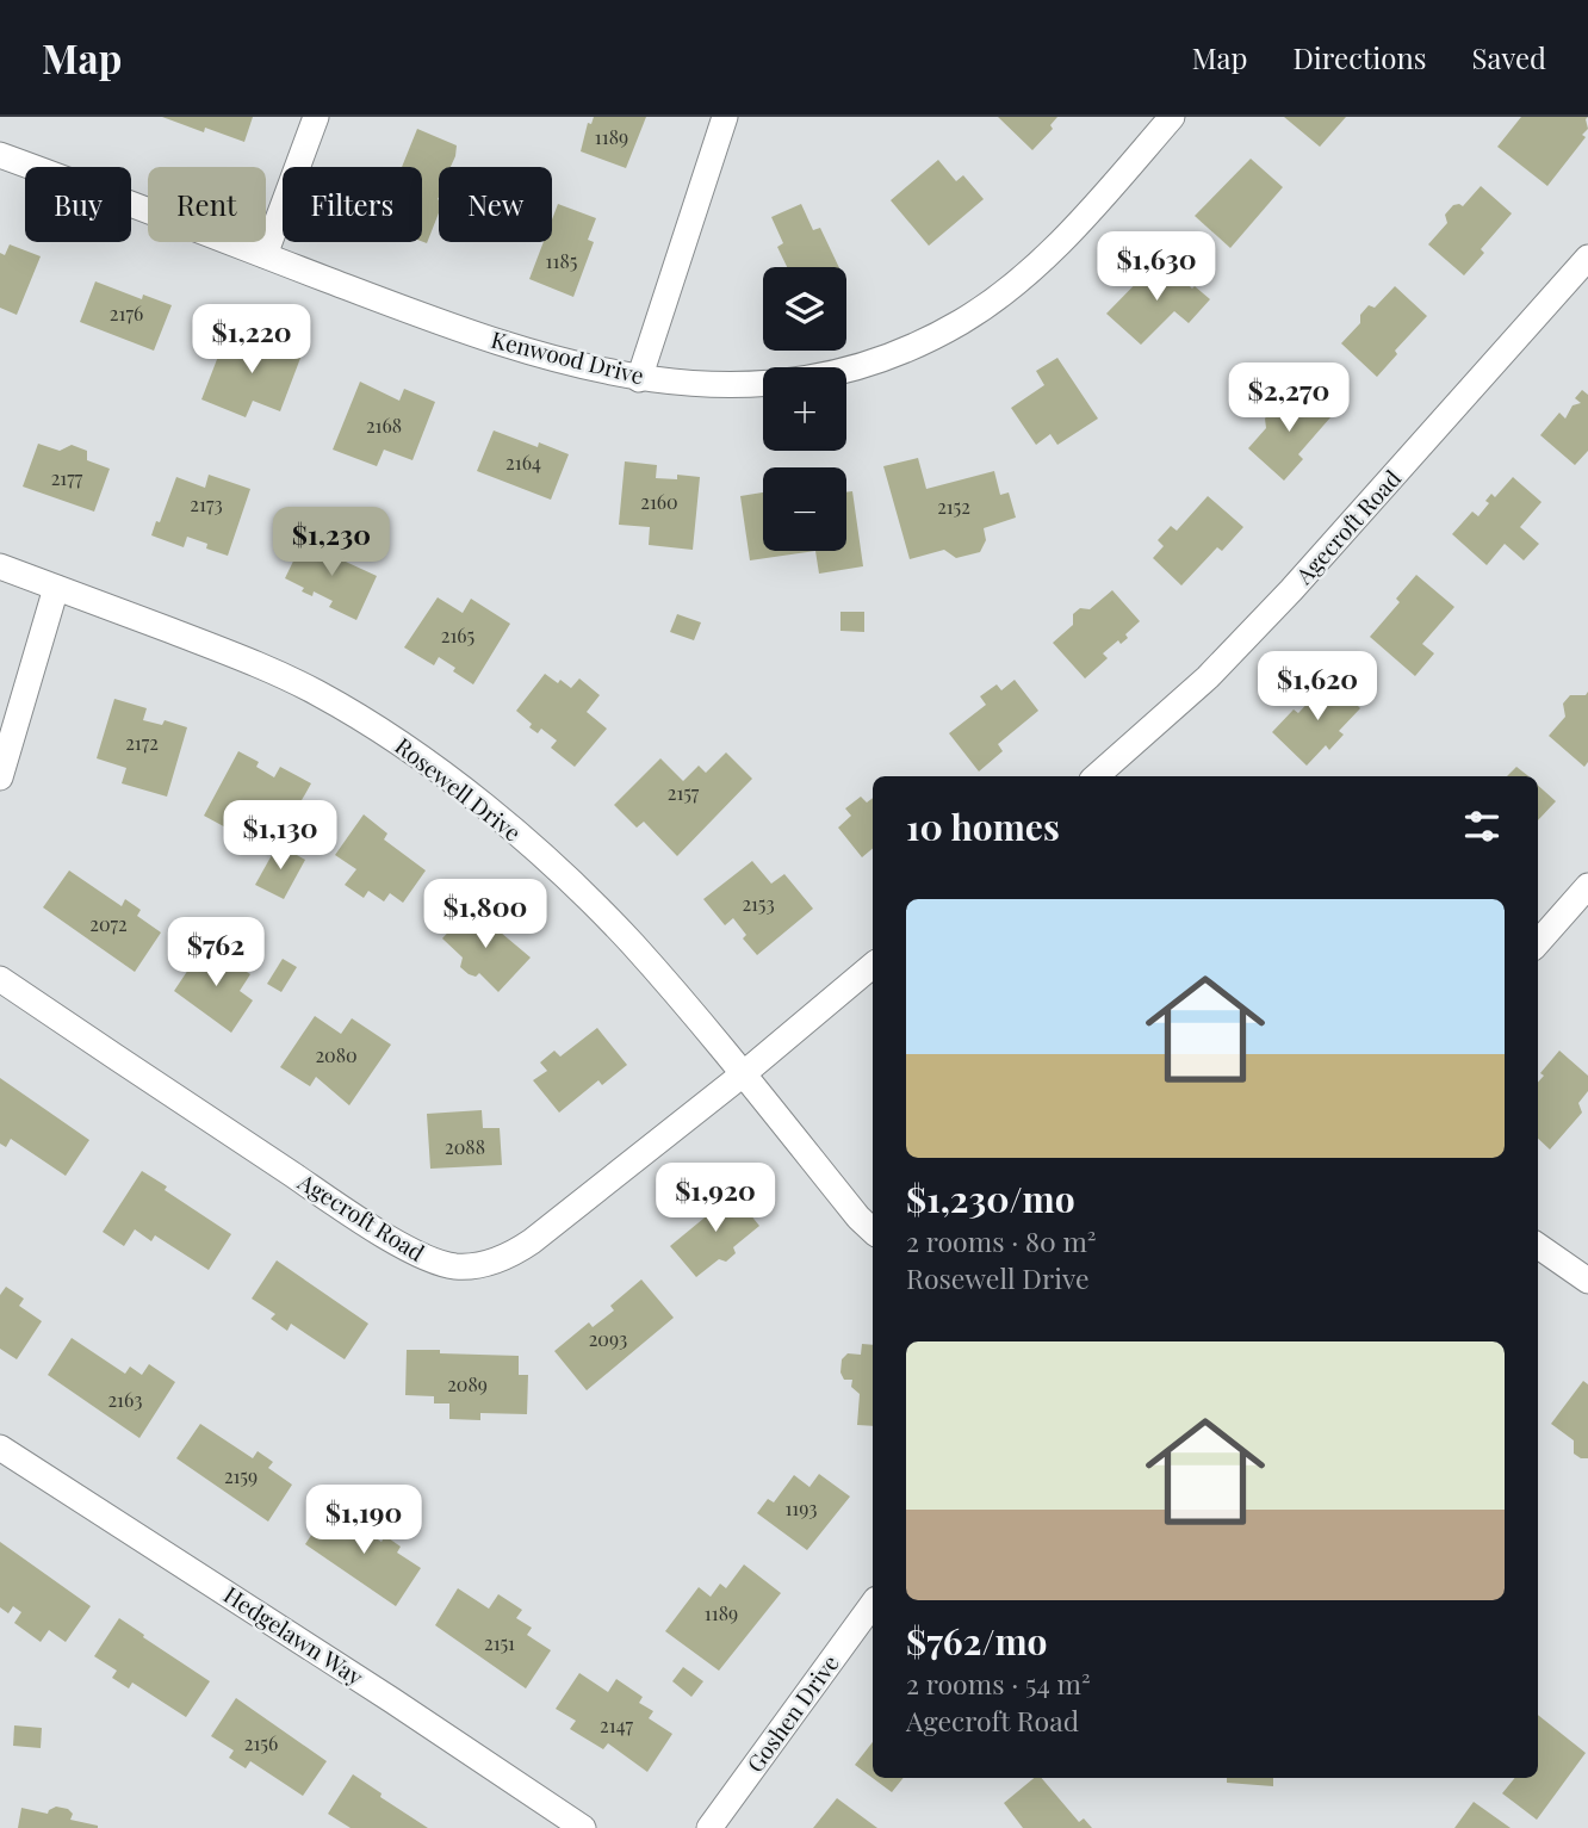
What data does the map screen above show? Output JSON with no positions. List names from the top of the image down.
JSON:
{
  "streets": {
    "street": [
      "Kenwood Drive",
      "Agecroft Road",
      "Rosewell Drive",
      "Hedgelawn Way",
      "Goshen Drive"
    ]
  },
  "crossings": [
    ["Agecroft Road", "Rosewell Drive"]
  ],
  "house_numbers": [
    "1189",
    "1185",
    "2176",
    "2168",
    "2164",
    "2177",
    "2160",
    "2173",
    "2152",
    "2165",
    "2172",
    "2157",
    "2153",
    "2072",
    "2080",
    "2088",
    "2093",
    "2089",
    "2163",
    "2159",
    "1193",
    "1189",
    "2151",
    "2147",
    "2156"
  ],
  "page": {
    "header": "Map",
    "nav": ["Map", "Directions", "Saved"],
    "chip": [
      "Buy",
      "Rent",
      "Filters",
      "New"
    ],
    "price": [
      "$1,630",
      "$1,220",
      "$2,270",
      "$1,230",
      "$1,620",
      "$1,130",
      "$1,800",
      "$762",
      "$1,920",
      "$1,190"
    ],
    "map_buttons": ["+", "−"],
    "heading": "10 homes",
    "list": [
      {
        "name": "$1,230/mo",
        "note": "2 rooms · 80 m² · Rosewell Drive"
      },
      {
        "name": "$762/mo",
        "note": "2 rooms · 54 m² · Agecroft Road"
      }
    ]
  }
}
